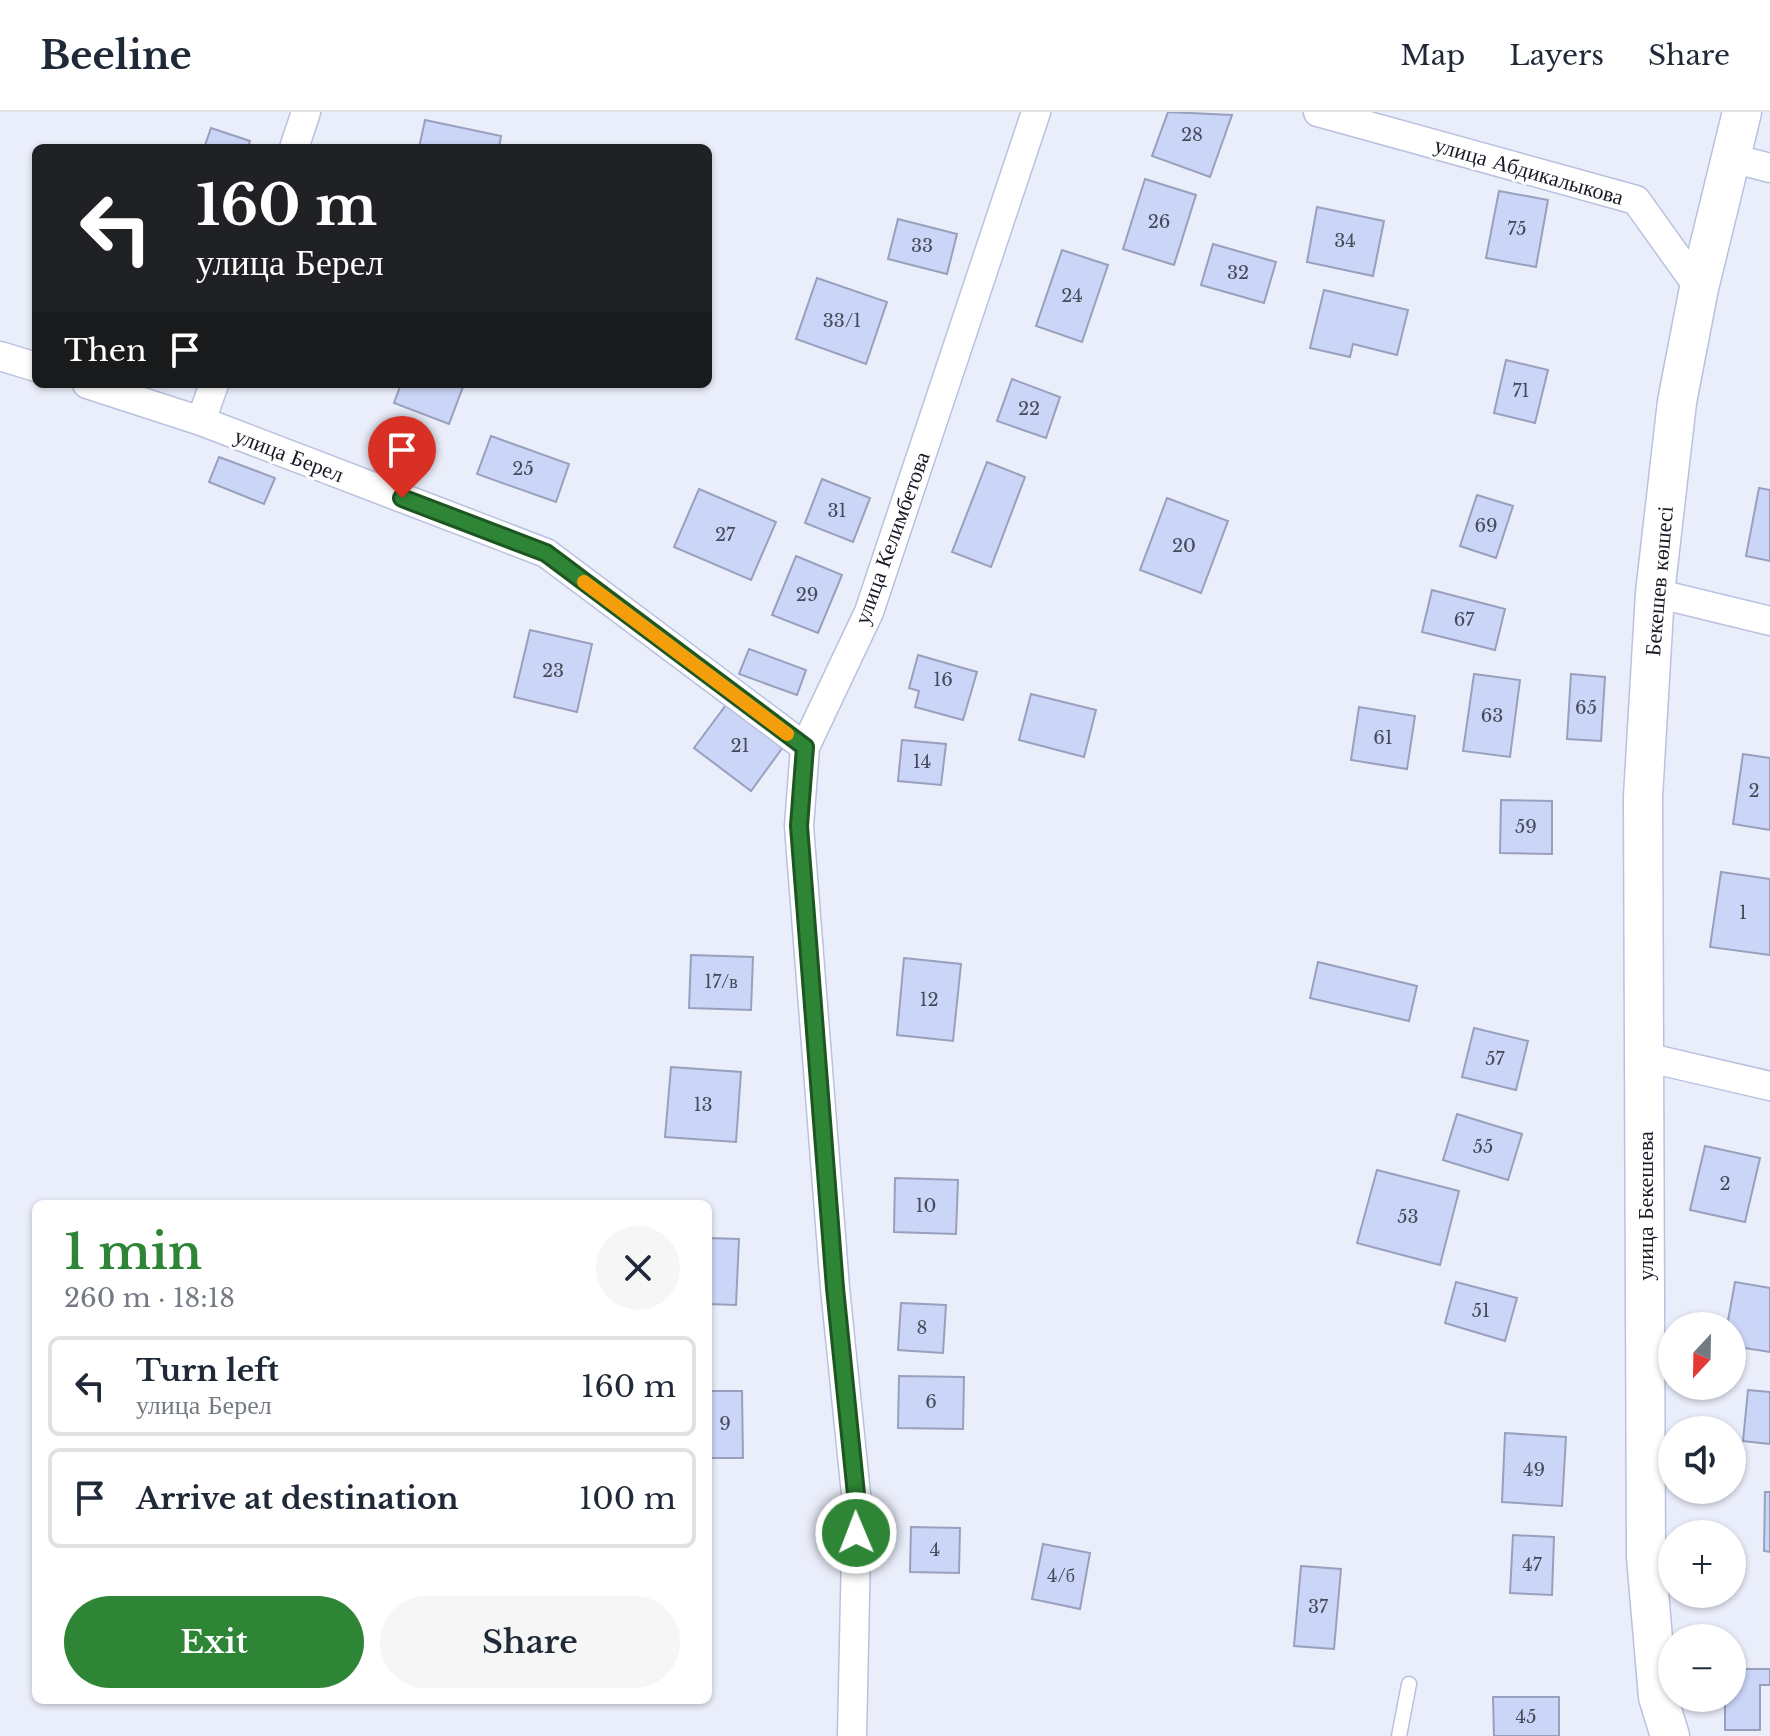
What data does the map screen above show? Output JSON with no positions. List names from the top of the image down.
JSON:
{
  "streets": {
    "main road": ["Бекешев көшесі", "улица Бекешева"],
    "street": ["улица Абдикалыкова", "улица Берел", "улица Келимбетова"]
  },
  "crossings": [
    ["улица Абдикалыкова", "Бекешев көшесі"],
    ["улица Берел", "улица Келимбетова"],
    ["Бекешев көшесі", "улица Бекешева"]
  ],
  "house_numbers": [
    "28",
    "26",
    "75",
    "34",
    "33",
    "32",
    "24",
    "33/1",
    "71",
    "22",
    "25",
    "31",
    "69",
    "27",
    "20",
    "29",
    "67",
    "23",
    "16",
    "65",
    "63",
    "61",
    "21",
    "14",
    "2",
    "59",
    "1",
    "17/в",
    "12",
    "57",
    "13",
    "55",
    "2",
    "10",
    "53",
    "51",
    "8",
    "6",
    "9",
    "49",
    "4",
    "47",
    "4/б",
    "37",
    "45"
  ],
  "north": "bottom",
  "page": {
    "header": "Beeline",
    "nav": ["Map", "Layers", "Share"],
    "turn": ["160 m", "улица Берел"],
    "then": "Then",
    "heading": ["1 min", "260 m · 18:18"],
    "map_buttons": ["+", "−"],
    "list": [
      {
        "name": "Turn left",
        "note": "улица Берел",
        "value": "160 m"
      },
      {
        "name": "Arrive at destination",
        "value": "100 m"
      }
    ],
    "buttons": ["Exit", "Share"]
  }
}
